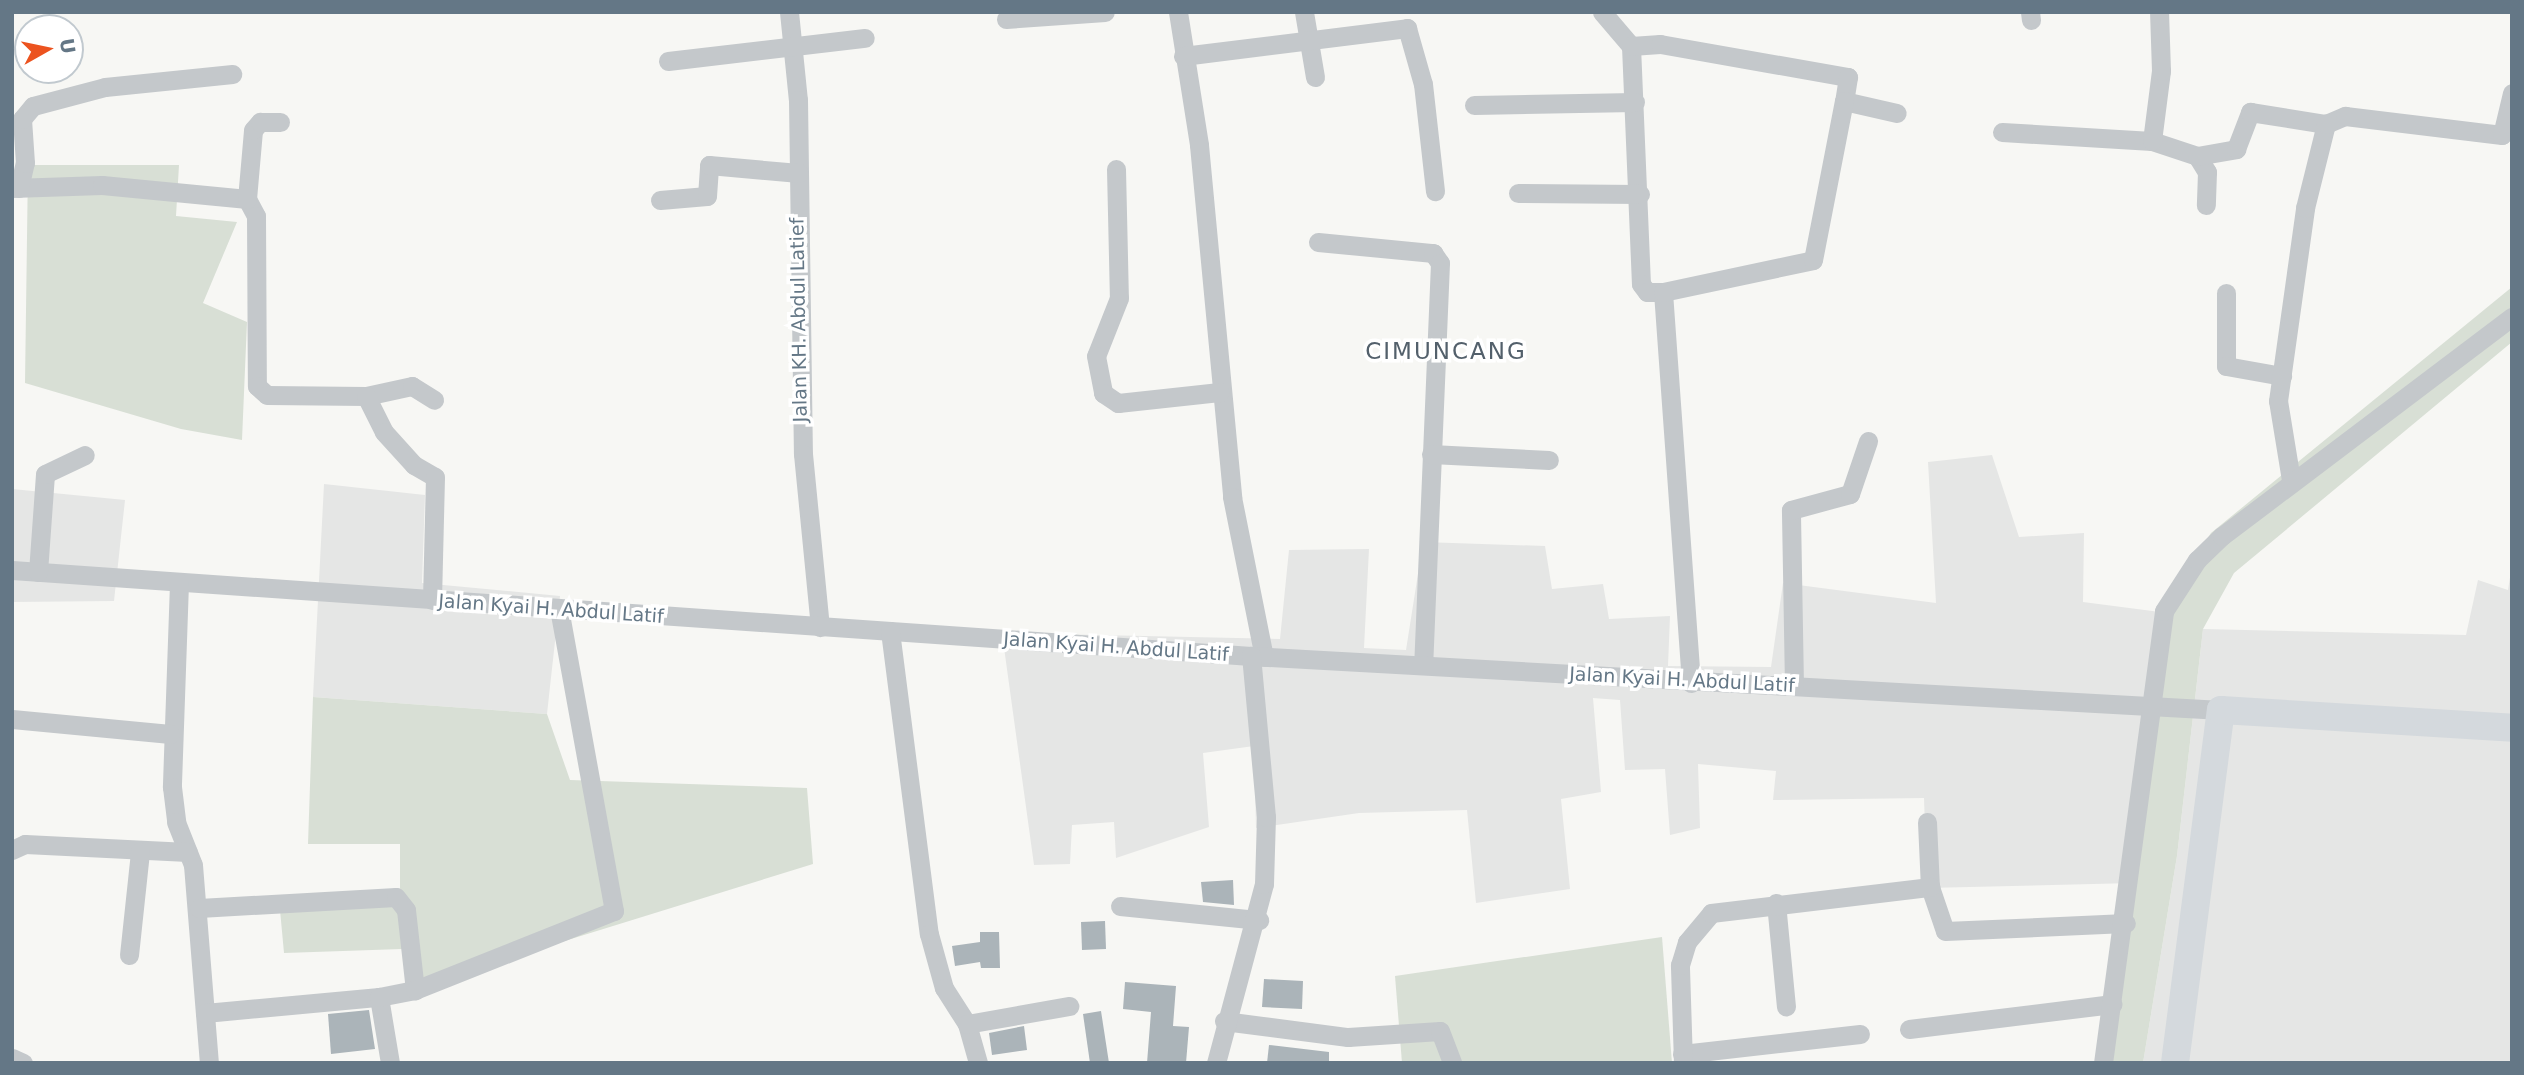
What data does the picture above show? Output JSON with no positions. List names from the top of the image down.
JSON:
{
  "streets": {
    "street": ["Jalan KH. Abdul Latief", "Jalan Kyai H. Abdul Latif"]
  },
  "crossings": [
    ["Jalan KH. Abdul Latief", "Jalan Kyai H. Abdul Latif"]
  ],
  "districts": ["CIMUNCANG"],
  "north": "right"
}
